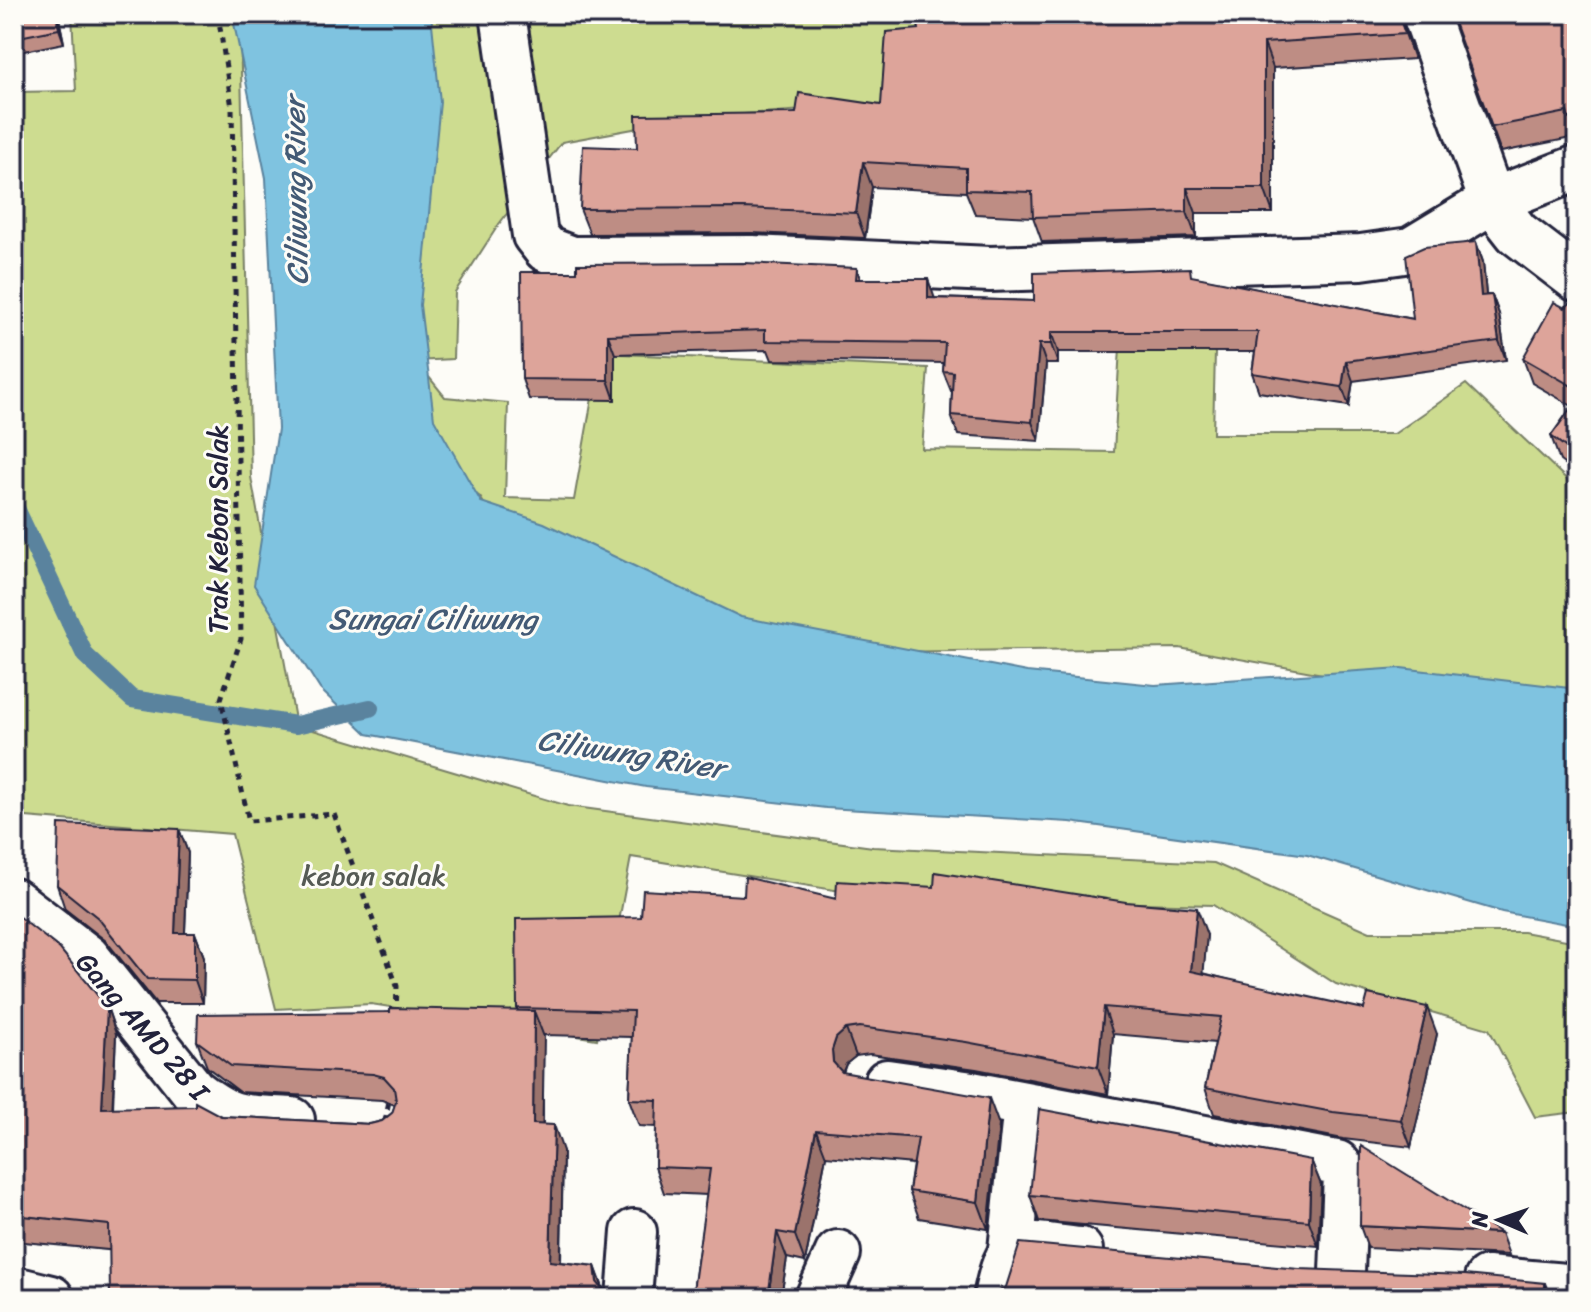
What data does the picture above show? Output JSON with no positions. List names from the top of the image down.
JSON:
{
  "streets": {
    "street": ["Gang AMD 28 I"],
    "path": ["Trak Kebon Salak"]
  },
  "water": ["Ciliwung River", "Sungai Ciliwung"],
  "parks": ["kebon salak"],
  "north": "left"
}
